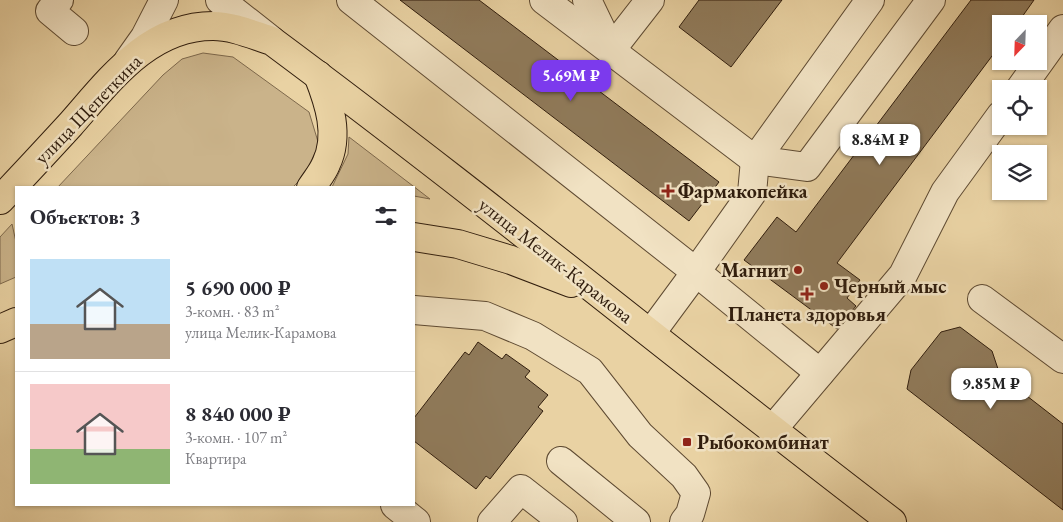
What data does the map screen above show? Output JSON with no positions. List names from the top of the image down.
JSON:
{
  "streets": {
    "main road": ["улица Щепеткина", "улица Мелик-Карамова"]
  },
  "crossings": [
    ["улица Щепеткина", "улица Мелик-Карамова"]
  ],
  "places": {
    "health": ["Фармакопейка", "Планета здоровья"],
    "other": ["Магнит", "Черный мыс"],
    "transit": ["Рыбокомбинат"]
  },
  "north": "bottom left",
  "page": {
    "price": ["5.69M ₽", "8.84M ₽", "9.85M ₽"],
    "heading": "Объектов: 3",
    "list": [
      {
        "name": "5 690 000 ₽",
        "note": "3-комн. · 83 m² · улица Мелик-Карамова"
      },
      {
        "name": "8 840 000 ₽",
        "note": "3-комн. · 107 m² · Квартира"
      }
    ]
  }
}
